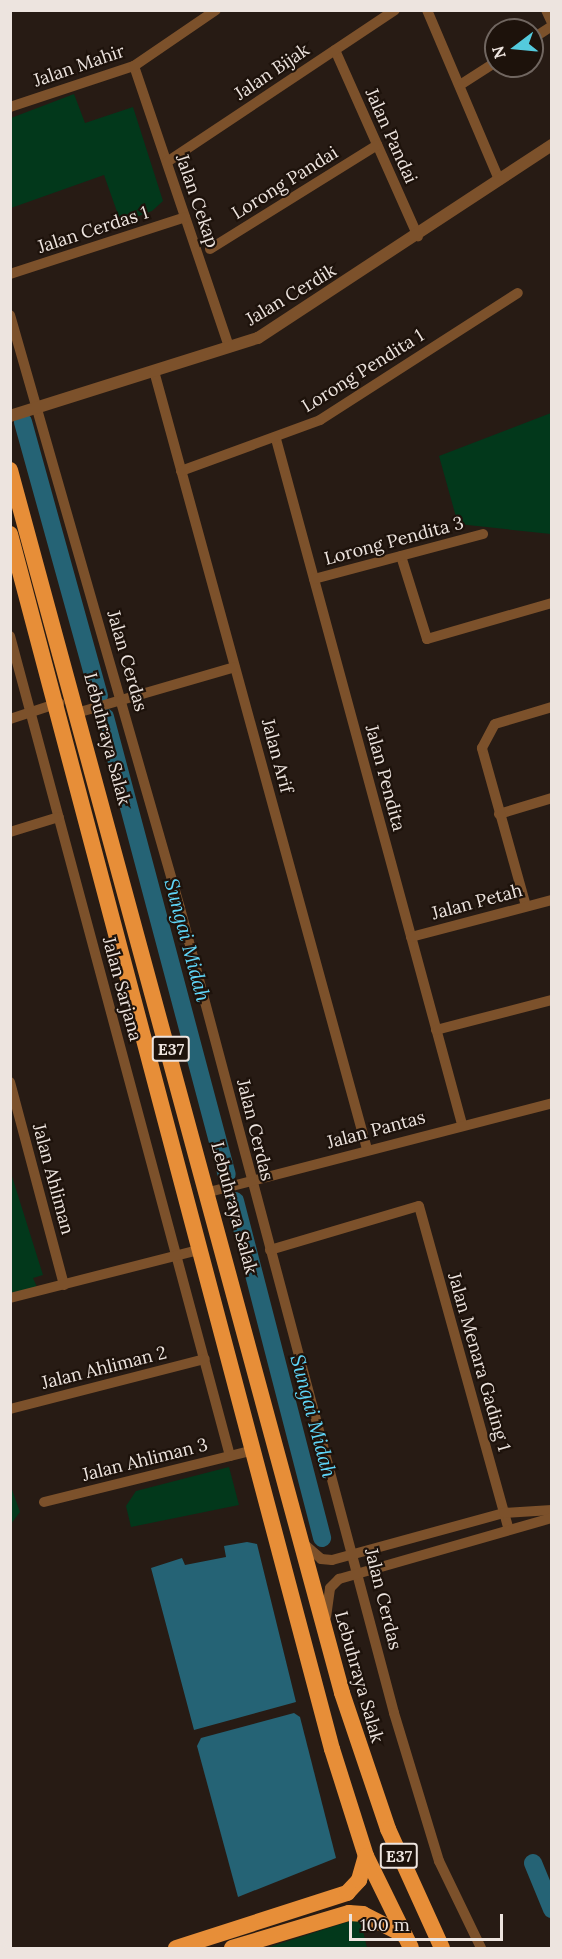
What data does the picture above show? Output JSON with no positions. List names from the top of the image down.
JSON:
{
  "streets": {
    "highway": ["Lebuhraya Salak", "E37"],
    "street": [
      "Jalan Mahir",
      "Jalan Bijak",
      "Jalan Pandai",
      "Lorong Pandai",
      "Jalan Cekap",
      "Jalan Cerdas 1",
      "Jalan Cerdik",
      "Lorong Pendita 1",
      "Lorong Pendita 3",
      "Jalan Cerdas",
      "Jalan Arif",
      "Jalan Pendita",
      "Jalan Petah",
      "Jalan Sarjana",
      "Jalan Pantas",
      "Jalan Ahliman",
      "Jalan Menara Gading 1",
      "Jalan Ahliman 2",
      "Jalan Ahliman 3"
    ]
  },
  "crossings": [
    ["Jalan Mahir", "Jalan Cekap"],
    ["Jalan Bijak", "Jalan Pandai"],
    ["Jalan Bijak", "Jalan Cekap"],
    ["Jalan Pandai", "Lorong Pandai"],
    ["Jalan Pandai", "Jalan Cerdik"],
    ["Jalan Cekap", "Jalan Cerdas 1"],
    ["Jalan Cekap", "Jalan Cerdik"],
    ["Jalan Cerdik", "Jalan Cerdas"],
    ["Jalan Cerdik", "Jalan Arif"],
    ["Lorong Pendita 1", "Jalan Arif"],
    ["Lorong Pendita 1", "Jalan Pendita"],
    ["Lorong Pendita 3", "Jalan Pendita"],
    ["Jalan Cerdas", "Jalan Pantas"],
    ["Jalan Cerdas", "Jalan Menara Gading 1"],
    ["Lebuhraya Salak", "Jalan Pantas"],
    ["Lebuhraya Salak", "Jalan Ahliman 3"],
    ["Jalan Arif", "Jalan Pantas"],
    ["Jalan Pendita", "Jalan Petah"],
    ["Jalan Pendita", "Jalan Pantas"],
    ["Jalan Sarjana", "Jalan Ahliman 2"],
    ["Jalan Sarjana", "Jalan Ahliman 3"]
  ],
  "water": ["Sungai Midah"],
  "scale_bar": "100 m",
  "north": "left"
}
